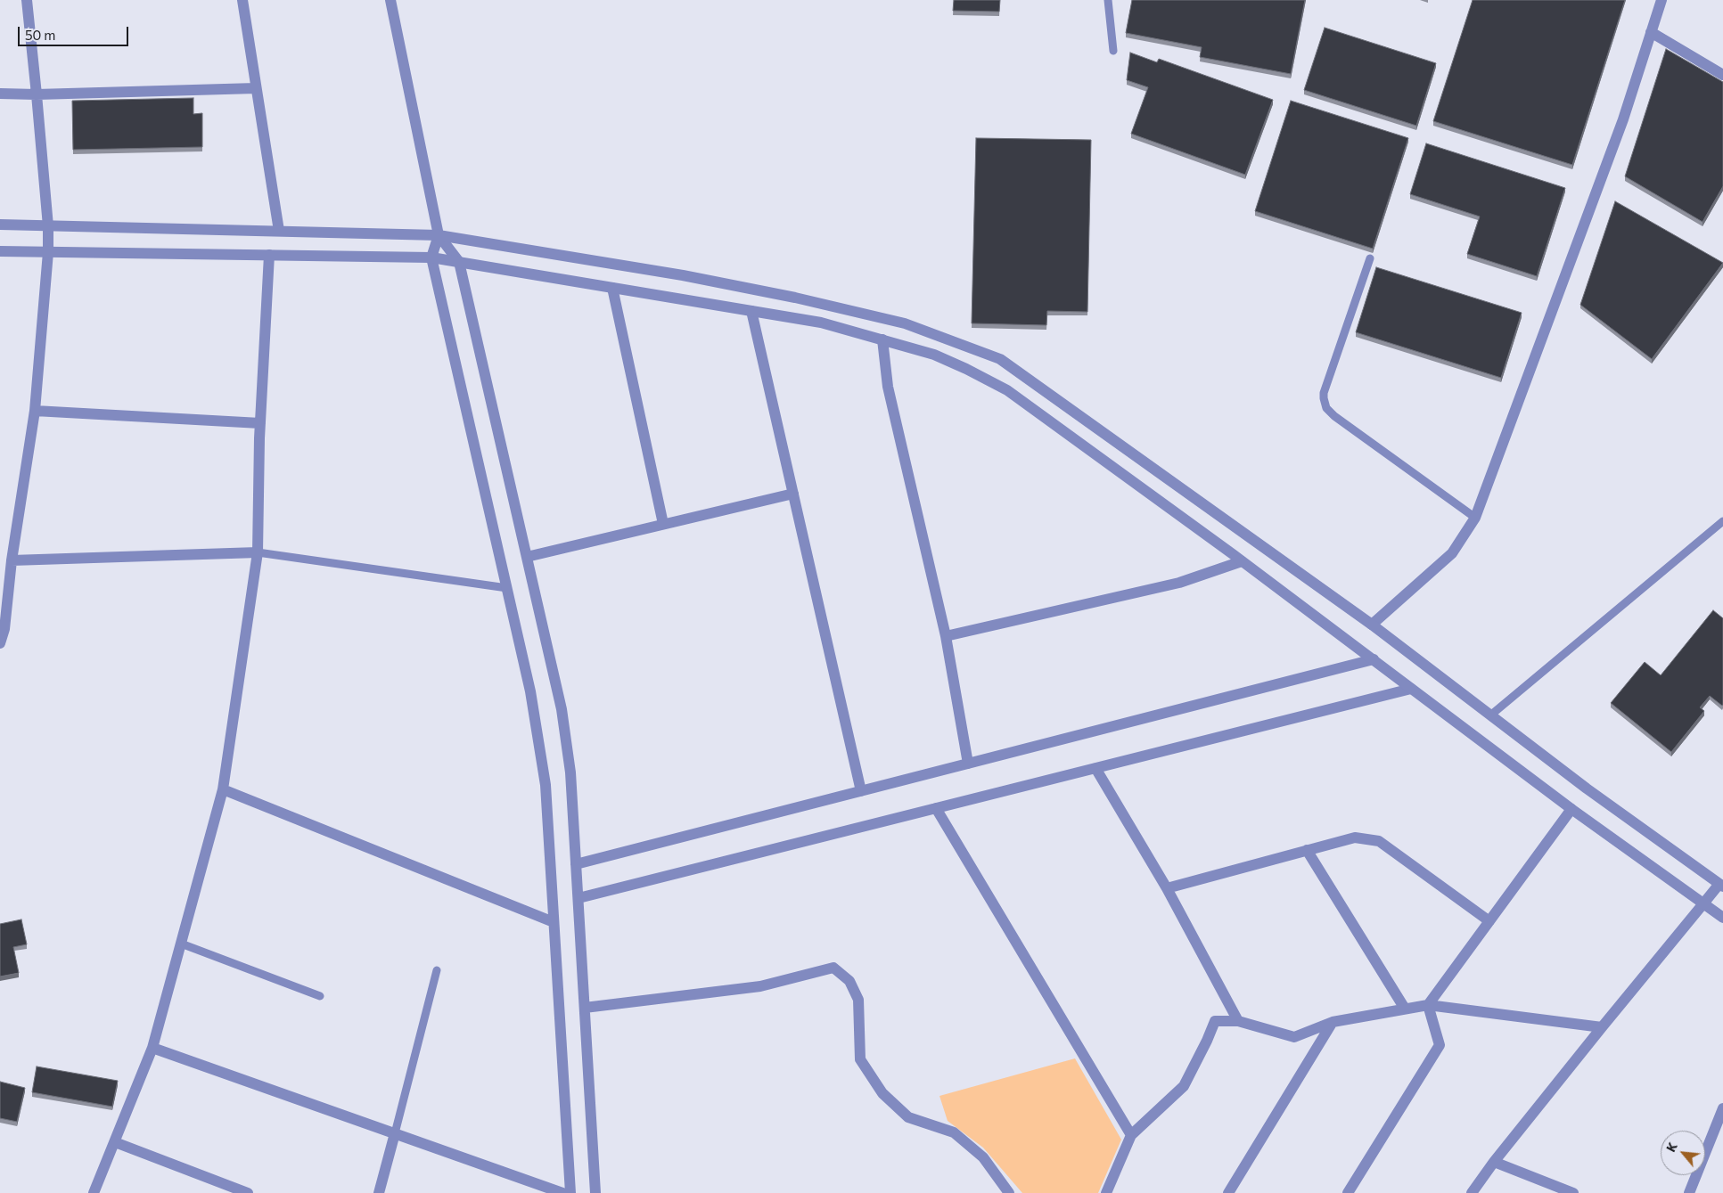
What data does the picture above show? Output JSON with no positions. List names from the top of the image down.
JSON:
{
  "scale_bar": "50 m",
  "north": "top left"
}
